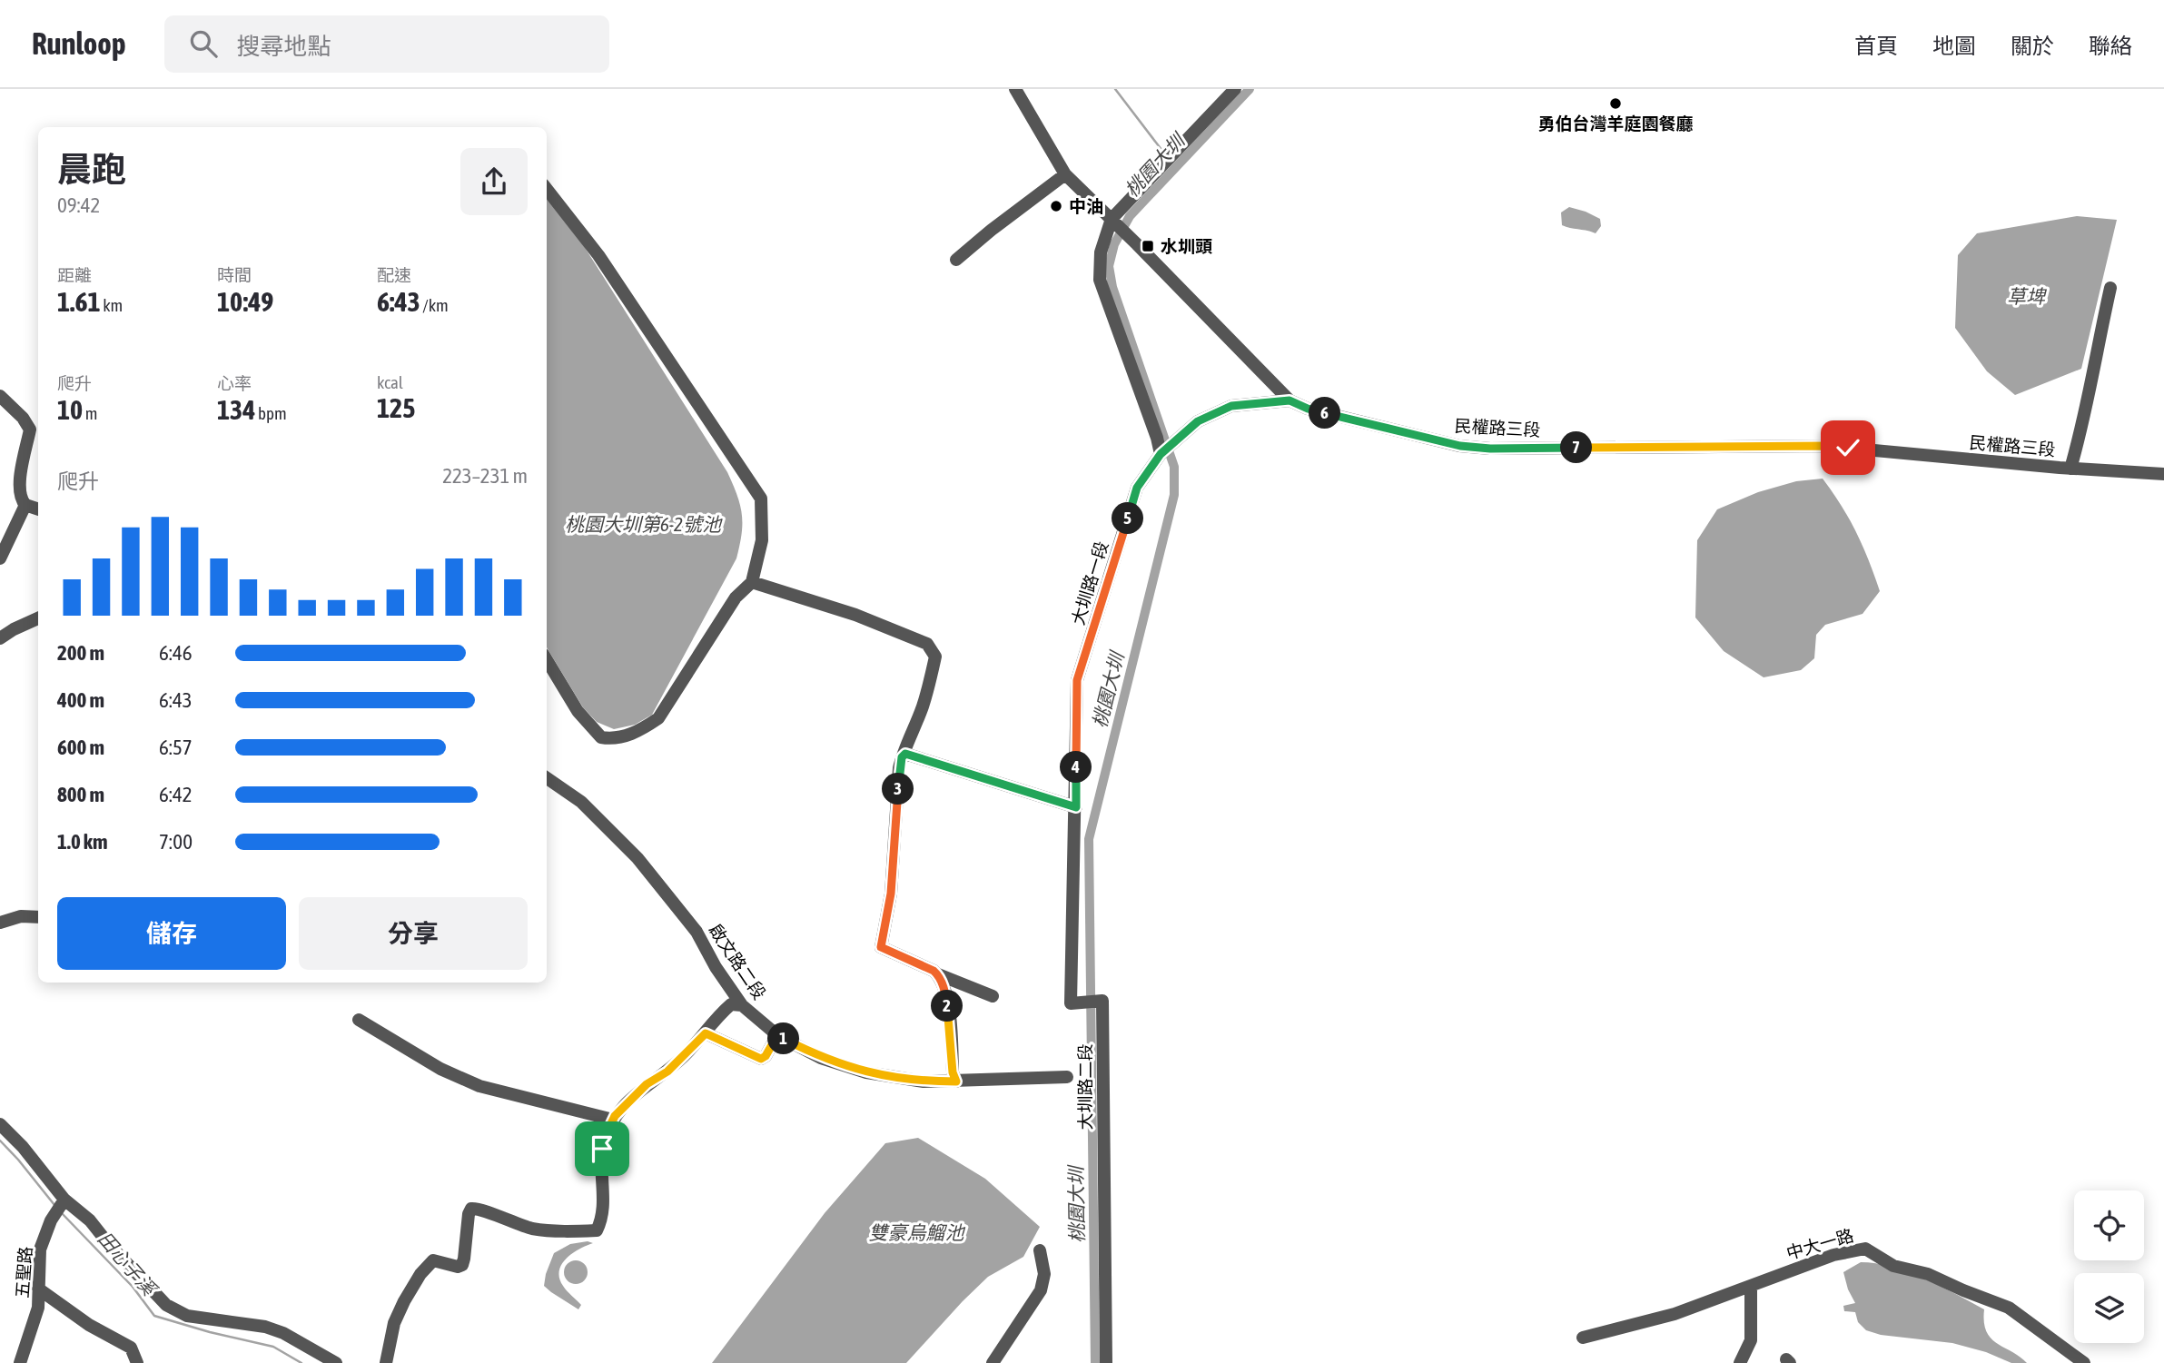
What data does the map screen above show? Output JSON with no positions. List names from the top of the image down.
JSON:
{
  "streets": {
    "street": [
      "民權路三段",
      "大圳路一段",
      "啟文路二段",
      "大圳路二段",
      "中大一路",
      "五聖路"
    ]
  },
  "crossings": [
    ["民權路三段", "大圳路一段"],
    ["大圳路一段", "大圳路二段"]
  ],
  "water": [
    "桃園大圳",
    "草埤",
    "桃園大圳第6-2號池",
    "雙豪烏鰡池",
    "田心子溪"
  ],
  "places": {
    "other": ["勇伯台灣羊庭園餐廳", "中油"],
    "transit": ["水圳頭"]
  },
  "page": {
    "header": "Runloop",
    "search": "搜尋地點",
    "nav": [
      "首頁",
      "地圖",
      "關於",
      "聯絡"
    ],
    "heading": ["晨跑", "09:42"],
    "stats": [
      ["距離", "1.61 km"],
      ["時間", "10:49"],
      ["配速", "6:43 /km"],
      ["爬升", "10 m"],
      ["心率", "134 bpm"],
      ["kcal", "125"]
    ],
    "pins": [
      "6",
      "7",
      "5",
      "4",
      "3",
      "2",
      "1"
    ],
    "chart": ["爬升", "223–231 m"],
    "list": [
      {
        "name": "200 m",
        "note": "6:46"
      },
      {
        "name": "400 m",
        "note": "6:43"
      },
      {
        "name": "600 m",
        "note": "6:57"
      },
      {
        "name": "800 m",
        "note": "6:42"
      },
      {
        "name": "1.0 km",
        "note": "7:00"
      }
    ],
    "buttons": ["儲存", "分享"]
  }
}
